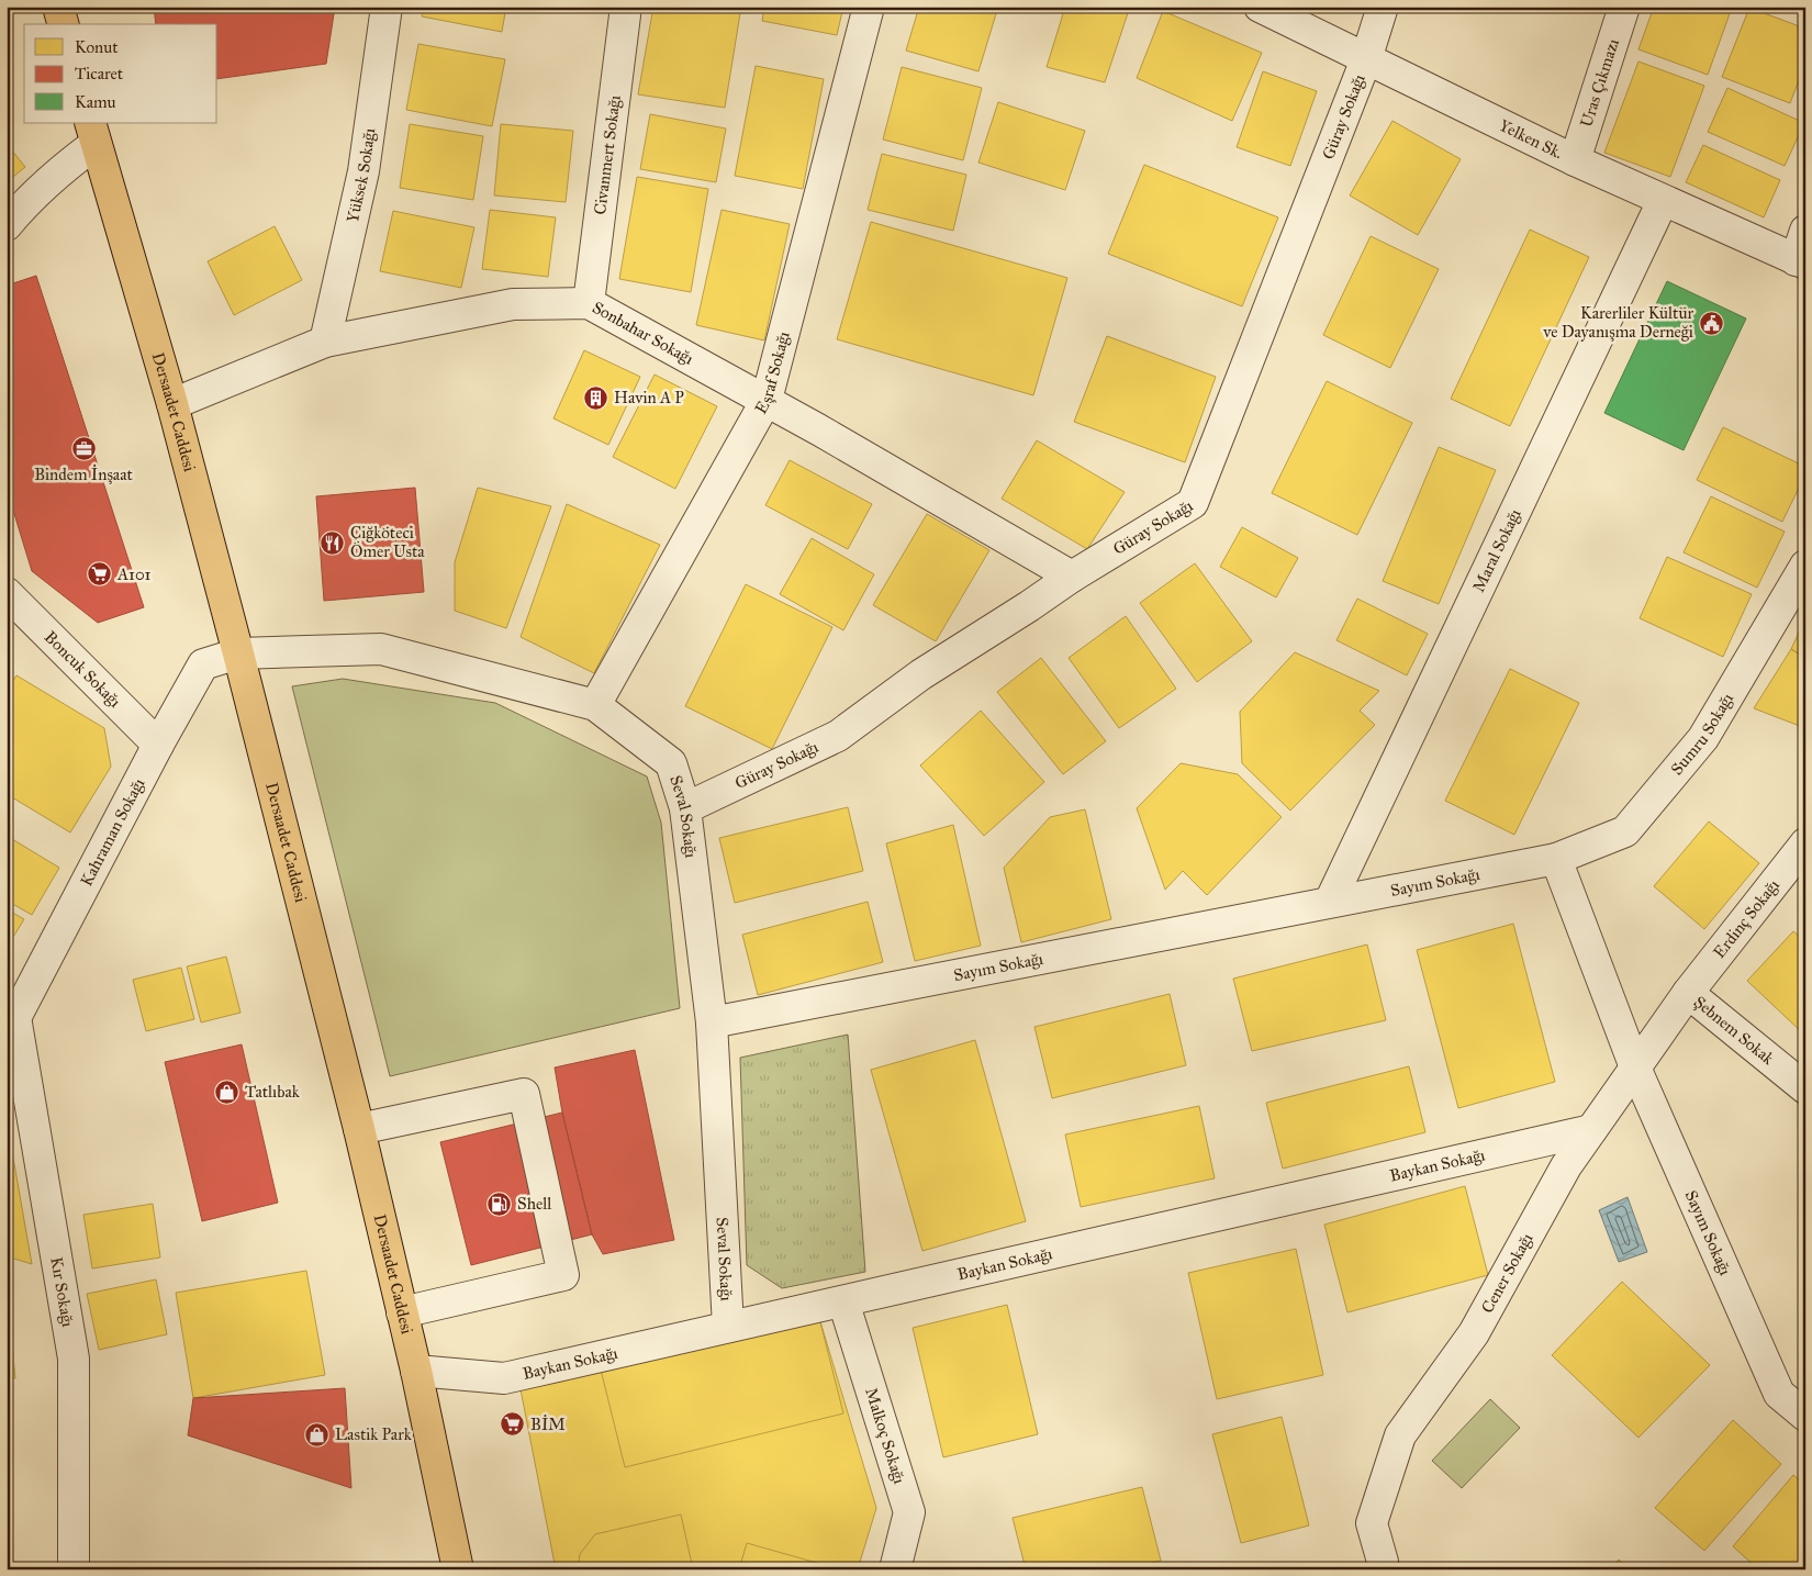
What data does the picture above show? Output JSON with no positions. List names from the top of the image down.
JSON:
{
  "streets": {
    "main road": ["Dersaadet Caddesi"],
    "street": [
      "Uras Çıkmazı",
      "Güray Sokağı",
      "Yelken Sk.",
      "Civanmert Sokağı",
      "Yüksek Sokağı",
      "Sonbahar Sokağı",
      "Eşraf Sokağı",
      "Maral Sokağı",
      "Boncuk Sokağı",
      "Sumru Sokağı",
      "Seval Sokağı",
      "Kahraman Sokağı",
      "Sayım Sokağı",
      "Erdinç Sokağı",
      "Şebnem Sokak",
      "Baykan Sokağı",
      "Cener Sokağı",
      "Kır Sokağı",
      "Malkoç Sokağı"
    ]
  },
  "crossings": [
    ["Uras Çıkmazı", "Yelken Sk."],
    ["Güray Sokağı", "Yelken Sk."],
    ["Güray Sokağı", "Sonbahar Sokağı"],
    ["Güray Sokağı", "Seval Sokağı"],
    ["Yelken Sk.", "Maral Sokağı"],
    ["Civanmert Sokağı", "Sonbahar Sokağı"],
    ["Yüksek Sokağı", "Sonbahar Sokağı"],
    ["Sonbahar Sokağı", "Eşraf Sokağı"],
    ["Sonbahar Sokağı", "Dersaadet Caddesi"],
    ["Eşraf Sokağı", "Seval Sokağı"],
    ["Dersaadet Caddesi", "Seval Sokağı"],
    ["Dersaadet Caddesi", "Kahraman Sokağı"],
    ["Dersaadet Caddesi", "Baykan Sokağı"],
    ["Maral Sokağı", "Sayım Sokağı"],
    ["Boncuk Sokağı", "Kahraman Sokağı"],
    ["Sumru Sokağı", "Sayım Sokağı"],
    ["Seval Sokağı", "Kahraman Sokağı"],
    ["Seval Sokağı", "Sayım Sokağı"],
    ["Seval Sokağı", "Baykan Sokağı"],
    ["Kahraman Sokağı", "Kır Sokağı"],
    ["Sayım Sokağı", "Cener Sokağı"],
    ["Erdinç Sokağı", "Şebnem Sokak"],
    ["Erdinç Sokağı", "Cener Sokağı"],
    ["Şebnem Sokak", "Cener Sokağı"],
    ["Baykan Sokağı", "Cener Sokağı"],
    ["Baykan Sokağı", "Malkoç Sokağı"]
  ],
  "places": {
    "public building": ["Karerliler Kültür ve Dayanışma Derneği"],
    "building": ["Havin A P"],
    "office": ["Bindem İnşaat"],
    "restaurant": ["Çiğköteci Ömer Usta"],
    "supermarket": ["A101", "BİM"],
    "shop": ["Tatlıbak", "Lastik Park"],
    "fuel station": ["Shell"]
  },
  "legend": ["Konut", "Ticaret", "Kamu"]
}
